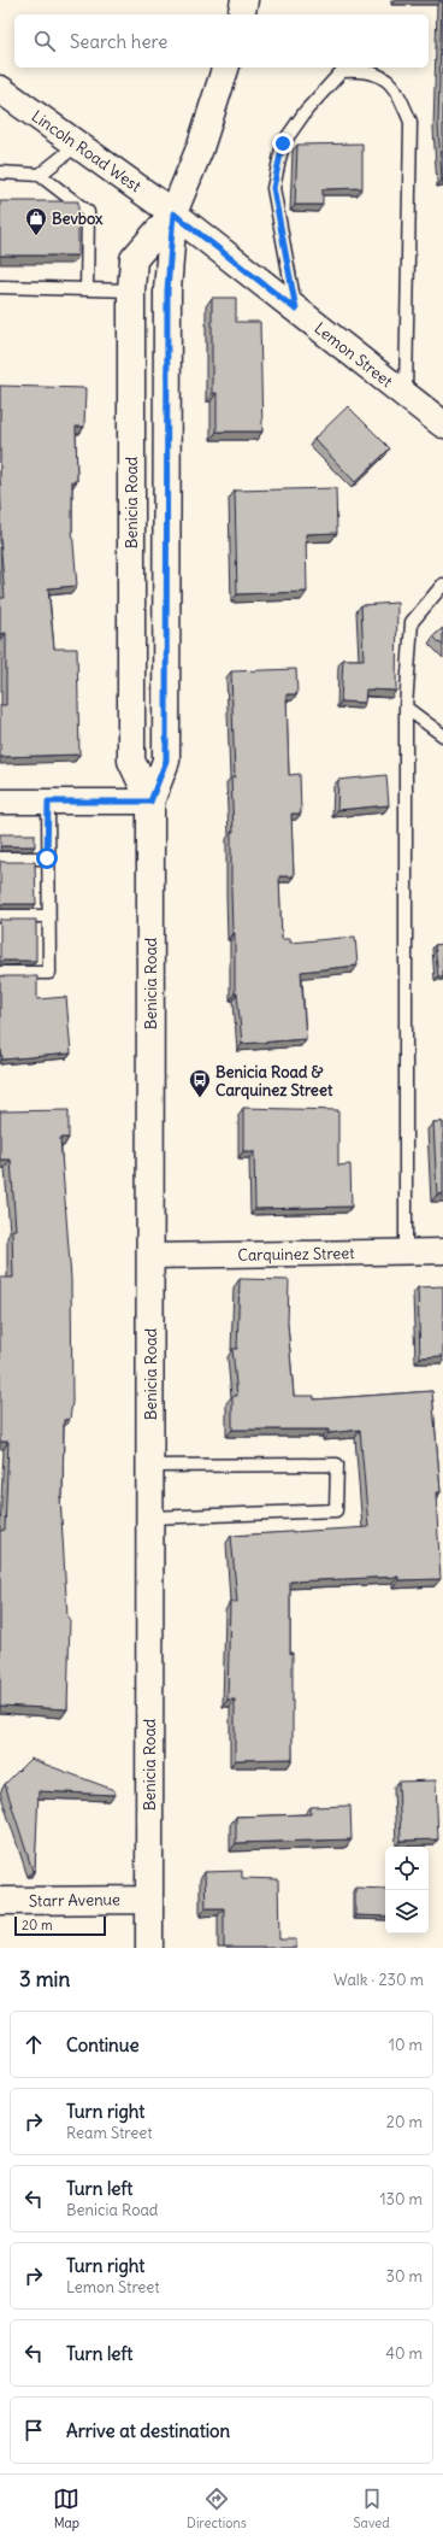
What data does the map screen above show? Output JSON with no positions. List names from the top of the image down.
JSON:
{
  "streets": {
    "main road": [
      "Lincoln Road West",
      "Lemon Street",
      "Benicia Road",
      "Starr Avenue"
    ],
    "street": ["Carquinez Street"]
  },
  "crossings": [
    ["Lincoln Road West", "Lemon Street"],
    ["Lincoln Road West", "Benicia Road"],
    ["Lemon Street", "Benicia Road"],
    ["Benicia Road", "Carquinez Street"],
    ["Benicia Road", "Starr Avenue"]
  ],
  "places": {
    "shop": ["Bevbox"],
    "bus stop": ["Benicia Road & Carquinez Street"]
  },
  "scale_bar": "20 m",
  "page": {
    "search": "Search here",
    "scale": "20 m",
    "heading": ["3 min", "Walk · 230 m"],
    "list": [
      ["Continue", "10 m"],
      ["Turn right", "Ream Street", "20 m"],
      ["Turn left", "Benicia Road", "130 m"],
      ["Turn right", "Lemon Street", "30 m"],
      ["Turn left", "40 m"],
      "Arrive at destination"
    ],
    "nav": ["Map", "Directions", "Saved"]
  }
}
